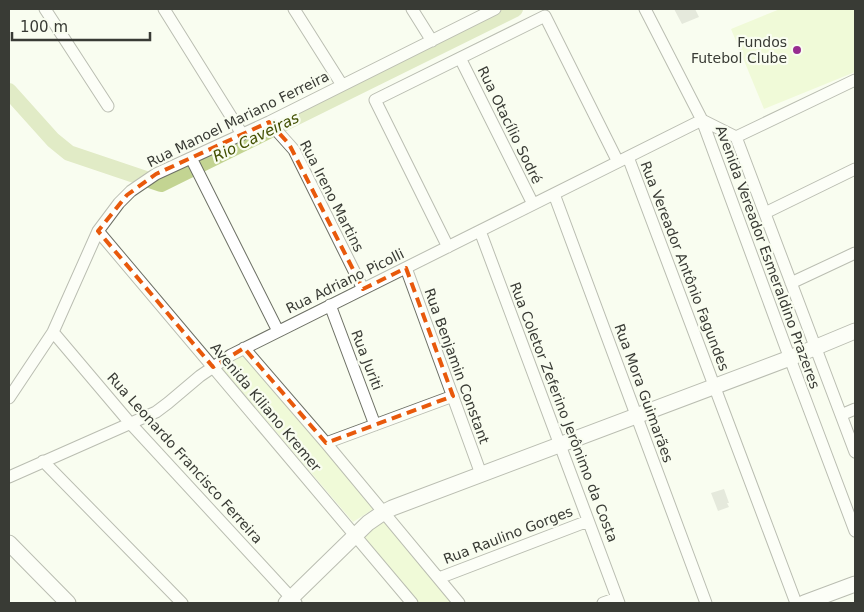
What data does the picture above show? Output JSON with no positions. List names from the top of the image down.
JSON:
{
  "streets": {
    "street": [
      "Rua Manoel Mariano Ferreira",
      "Rua Otacílio Sodré",
      "Rua Ireno Martins",
      "Avenida Vereador Esmeraldino Prazeres",
      "Rua Vereador Antônio Fagundes",
      "Rua Adriano Picolli",
      "Rua Juriti",
      "Rua Benjamin Constant",
      "Rua Mora Guimarães",
      "Avenida Kiliano Kremer",
      "Rua Coletor Zeferino Jerônimo da Costa",
      "Rua Leonardo Francisco Ferreira",
      "Rua Raulino Gorges"
    ]
  },
  "crossings": [
    ["Rua Manoel Mariano Ferreira", "Rua Ireno Martins"],
    ["Rua Manoel Mariano Ferreira", "Avenida Kiliano Kremer"],
    ["Rua Manoel Mariano Ferreira", "Rua Leonardo Francisco Ferreira"],
    ["Rua Otacílio Sodré", "Rua Vereador Antônio Fagundes"],
    ["Rua Otacílio Sodré", "Rua Adriano Picolli"],
    ["Rua Ireno Martins", "Rua Adriano Picolli"],
    ["Avenida Vereador Esmeraldino Prazeres", "Rua Adriano Picolli"],
    ["Rua Vereador Antônio Fagundes", "Rua Adriano Picolli"],
    ["Rua Adriano Picolli", "Rua Juriti"],
    ["Rua Adriano Picolli", "Rua Benjamin Constant"],
    ["Rua Adriano Picolli", "Rua Mora Guimarães"],
    ["Rua Adriano Picolli", "Avenida Kiliano Kremer"],
    ["Rua Adriano Picolli", "Rua Coletor Zeferino Jerônimo da Costa"],
    ["Rua Adriano Picolli", "Rua Leonardo Francisco Ferreira"],
    ["Avenida Kiliano Kremer", "Rua Raulino Gorges"],
    ["Rua Coletor Zeferino Jerônimo da Costa", "Rua Raulino Gorges"]
  ],
  "water": ["Rio Caveiras"],
  "places": ["Fundos Futebol Clube"],
  "scale_bar": "100 m"
}
